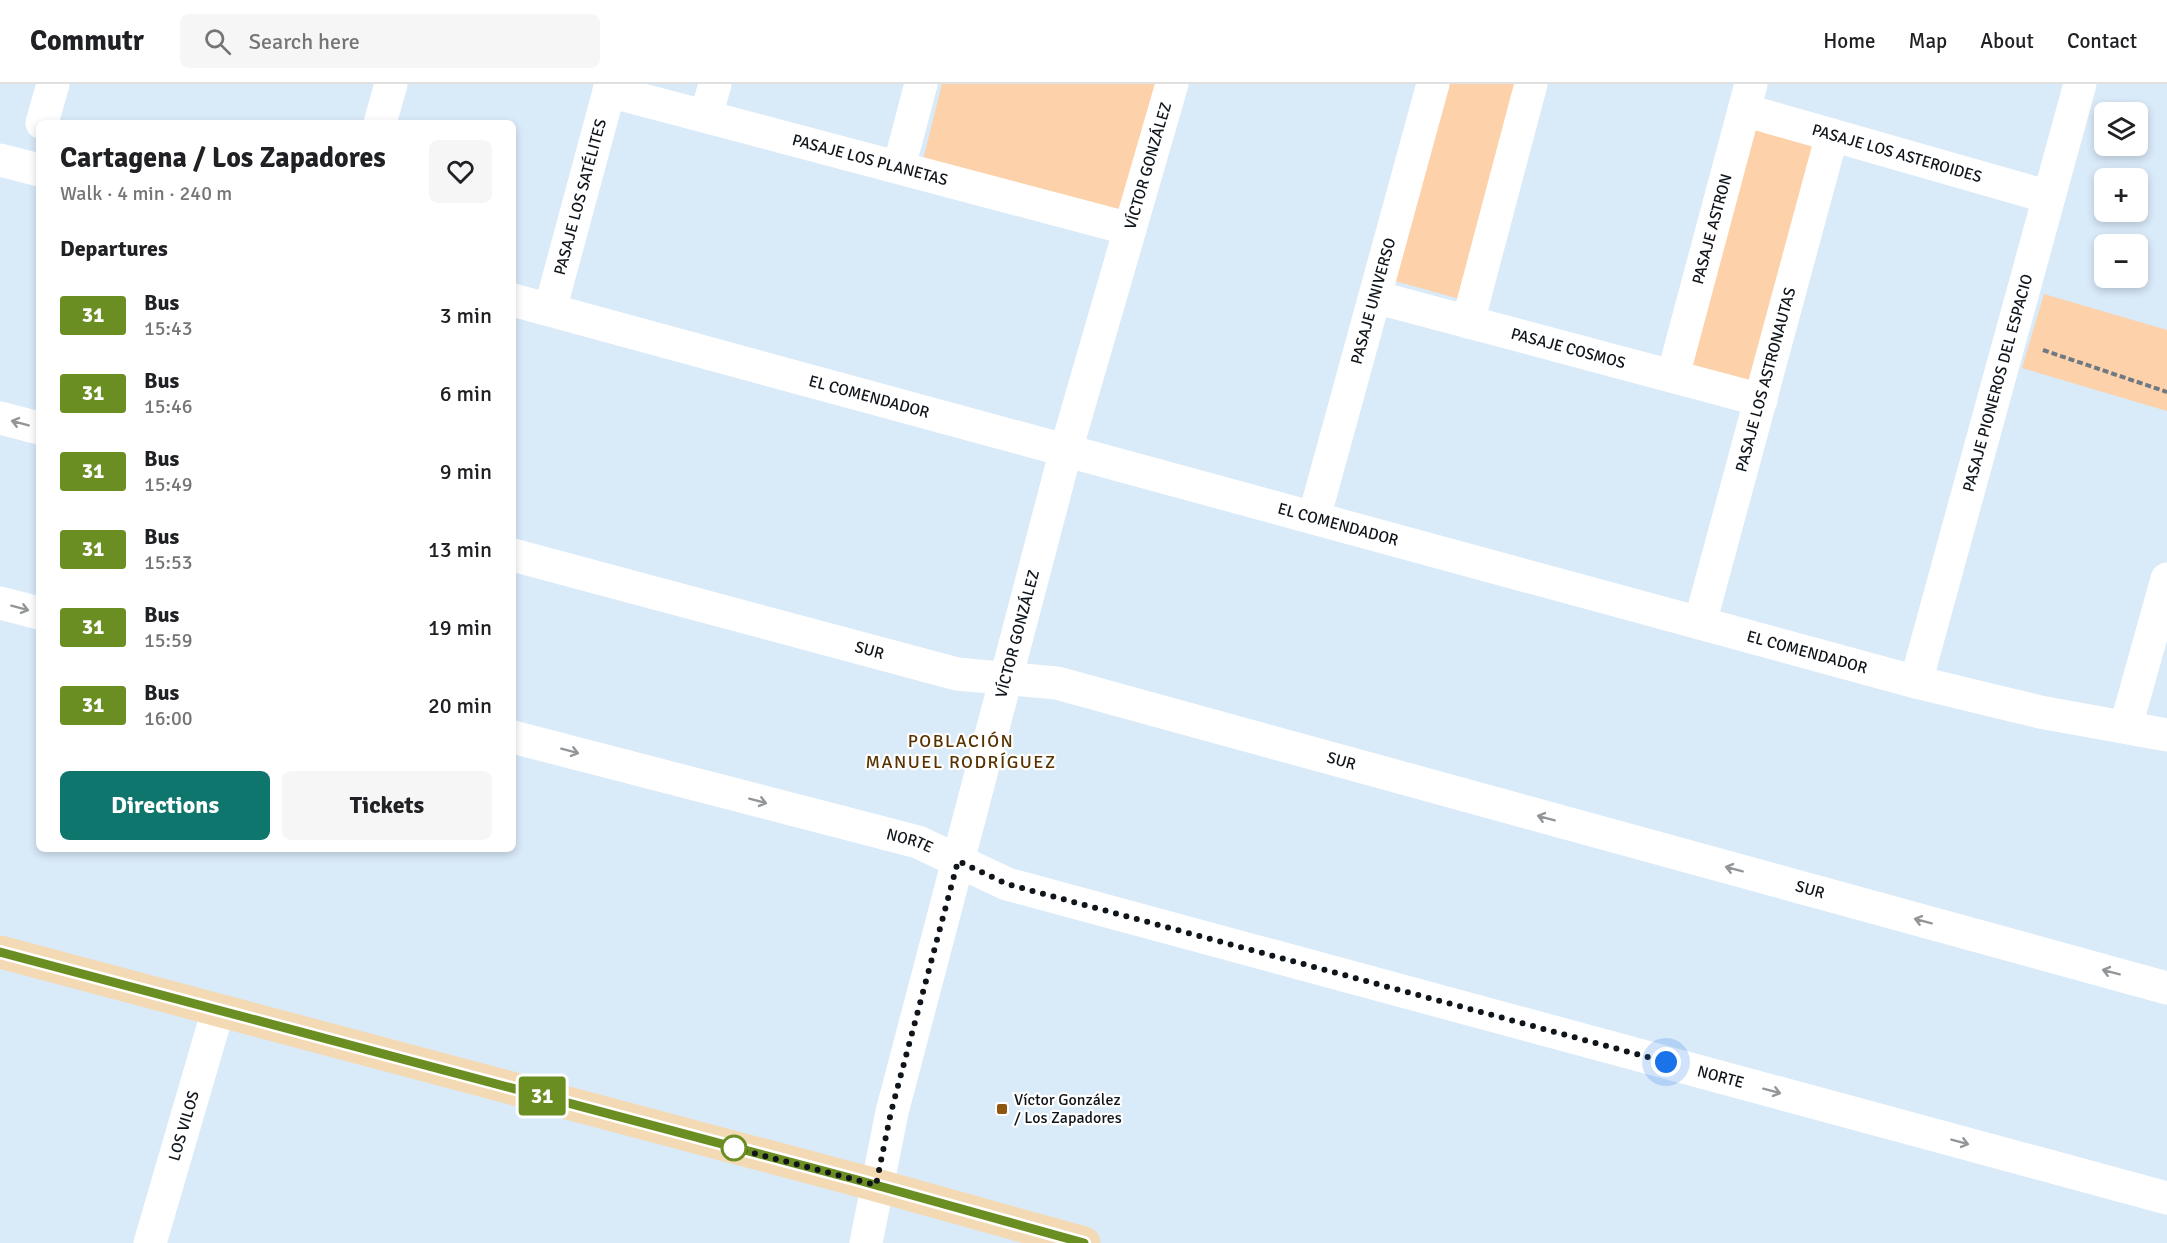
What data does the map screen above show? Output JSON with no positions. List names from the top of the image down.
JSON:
{
  "streets": {
    "street": [
      "PASAJE LOS ASTEROIDES",
      "PASAJE LOS PLANETAS",
      "VÍCTOR GONZÁLEZ",
      "PASAJE LOS SATÉLITES",
      "PASAJE ASTRON",
      "PASAJE UNIVERSO",
      "PASAJE COSMOS",
      "PASAJE LOS ASTRONAUTAS",
      "PASAJE PIONEROS DEL ESPACIO",
      "EL COMENDADOR",
      "SUR",
      "NORTE",
      "LOS VILOS"
    ]
  },
  "crossings": [
    ["PASAJE LOS ASTEROIDES", "PASAJE ASTRON"],
    ["PASAJE LOS ASTEROIDES", "PASAJE LOS ASTRONAUTAS"],
    ["PASAJE LOS ASTEROIDES", "PASAJE PIONEROS DEL ESPACIO"],
    ["PASAJE LOS PLANETAS", "VÍCTOR GONZÁLEZ"],
    ["PASAJE LOS PLANETAS", "PASAJE LOS SATÉLITES"],
    ["VÍCTOR GONZÁLEZ", "EL COMENDADOR"],
    ["VÍCTOR GONZÁLEZ", "SUR"],
    ["VÍCTOR GONZÁLEZ", "NORTE"],
    ["PASAJE LOS SATÉLITES", "EL COMENDADOR"],
    ["PASAJE ASTRON", "PASAJE COSMOS"],
    ["PASAJE UNIVERSO", "PASAJE COSMOS"],
    ["PASAJE UNIVERSO", "EL COMENDADOR"],
    ["PASAJE COSMOS", "PASAJE LOS ASTRONAUTAS"],
    ["PASAJE LOS ASTRONAUTAS", "EL COMENDADOR"],
    ["PASAJE PIONEROS DEL ESPACIO", "EL COMENDADOR"]
  ],
  "one_way": ["SUR", "NORTE"],
  "districts": ["POBLACIÓN MANUEL RODRÍGUEZ"],
  "places": {
    "transit": ["Víctor González / Los Zapadores"]
  },
  "lines": ["bus line 31"],
  "page": {
    "header": "Commutr",
    "search": "Search here",
    "nav": [
      "Home",
      "Map",
      "About",
      "Contact"
    ],
    "on_map": "31",
    "map_buttons": ["+", "−"],
    "heading": [
      ["Cartagena / Los Zapadores", "Walk · 4 min · 240 m"],
      "Departures"
    ],
    "list": [
      {
        "mark": "31",
        "name": "Bus",
        "note": "15:43",
        "value": "3 min"
      },
      {
        "mark": "31",
        "name": "Bus",
        "note": "15:46",
        "value": "6 min"
      },
      {
        "mark": "31",
        "name": "Bus",
        "note": "15:49",
        "value": "9 min"
      },
      {
        "mark": "31",
        "name": "Bus",
        "note": "15:53",
        "value": "13 min"
      },
      {
        "mark": "31",
        "name": "Bus",
        "note": "15:59",
        "value": "19 min"
      },
      {
        "mark": "31",
        "name": "Bus",
        "note": "16:00",
        "value": "20 min"
      }
    ],
    "buttons": ["Directions", "Tickets"]
  }
}
